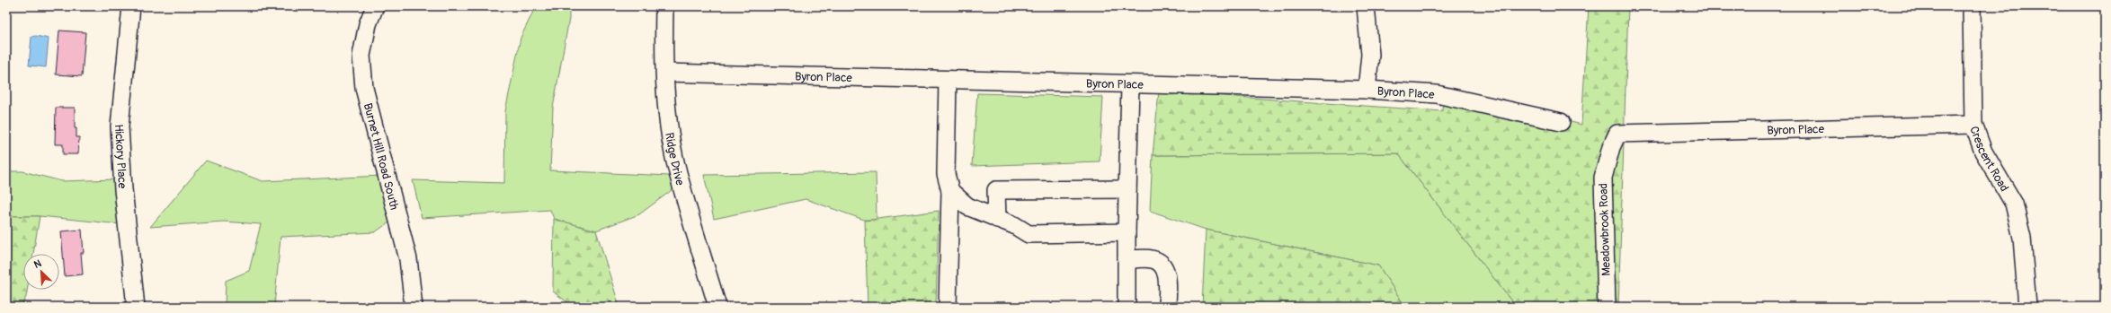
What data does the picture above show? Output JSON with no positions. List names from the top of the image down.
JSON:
{
  "streets": {
    "street": [
      "Byron Place",
      "Burnet Hill Road South",
      "Hickory Place",
      "Crescent Road",
      "Ridge Drive",
      "Meadowbrook Road"
    ]
  },
  "crossings": [
    ["Byron Place", "Crescent Road"],
    ["Byron Place", "Ridge Drive"],
    ["Byron Place", "Meadowbrook Road"]
  ],
  "north": "top left"
}
